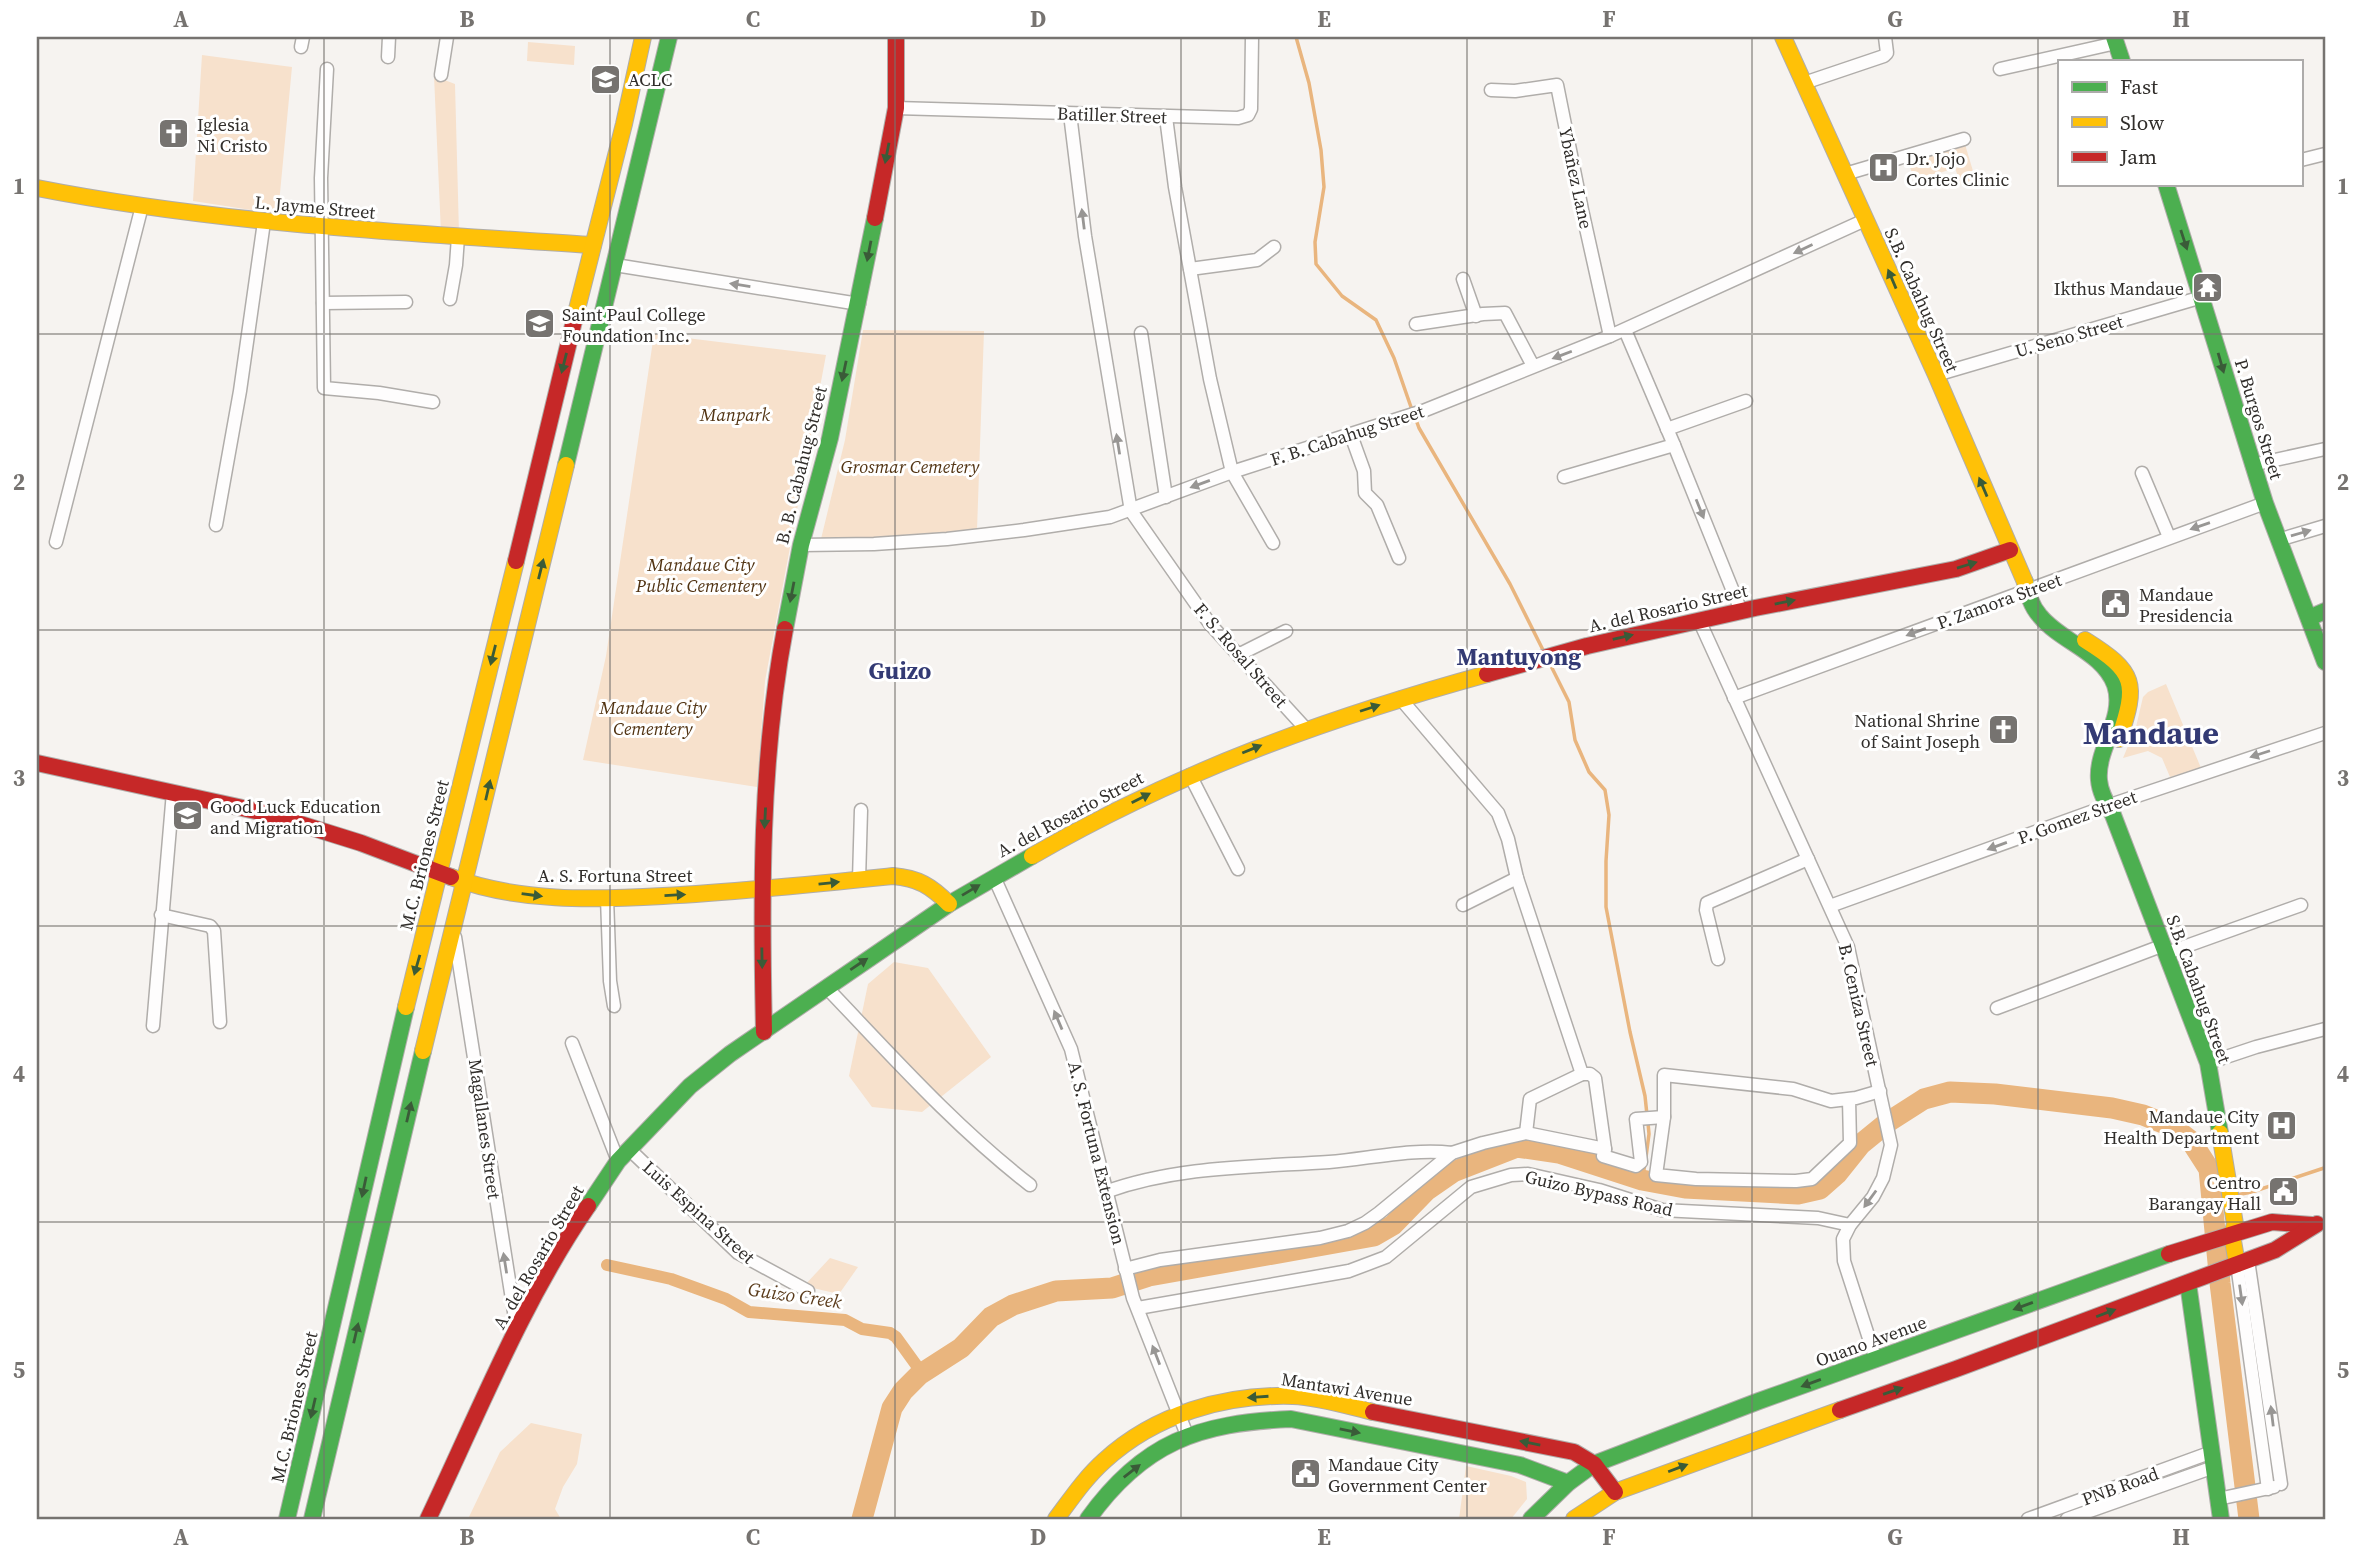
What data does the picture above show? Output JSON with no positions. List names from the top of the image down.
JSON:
{
  "streets": {
    "main road": [
      "L. Jayme Street",
      "S.B. Cabahug Street",
      "P. Burgos Street",
      "B. B. Cabahug Street",
      "A. del Rosario Street",
      "M.C. Briones Street",
      "A. S. Fortuna Street",
      "Ouano Avenue",
      "Mantawi Avenue"
    ],
    "street": [
      "Batiller Street",
      "Ybañez Lane",
      "U. Seno Street",
      "F. B. Cabahug Street",
      "P. Zamora Street",
      "F. S. Rosal Street",
      "P. Gomez Street",
      "B. Ceniza Street",
      "Magallanes Street",
      "A. S. Fortuna Extension",
      "Guizo Bypass Road",
      "Luis Espina Street",
      "PNB Road"
    ]
  },
  "crossings": [
    ["Batiller Street", "B. B. Cabahug Street"],
    ["Ybañez Lane", "F. B. Cabahug Street"],
    ["L. Jayme Street", "M.C. Briones Street"],
    ["S.B. Cabahug Street", "U. Seno Street"],
    ["S.B. Cabahug Street", "F. B. Cabahug Street"],
    ["S.B. Cabahug Street", "P. Zamora Street"],
    ["S.B. Cabahug Street", "A. del Rosario Street"],
    ["S.B. Cabahug Street", "P. Gomez Street"],
    ["S.B. Cabahug Street", "Ouano Avenue"],
    ["U. Seno Street", "P. Burgos Street"],
    ["P. Burgos Street", "P. Zamora Street"],
    ["F. B. Cabahug Street", "B. B. Cabahug Street"],
    ["F. B. Cabahug Street", "F. S. Rosal Street"],
    ["B. B. Cabahug Street", "A. del Rosario Street"],
    ["B. B. Cabahug Street", "A. S. Fortuna Street"],
    ["P. Zamora Street", "B. Ceniza Street"],
    ["A. del Rosario Street", "F. S. Rosal Street"],
    ["A. del Rosario Street", "A. S. Fortuna Street"],
    ["A. del Rosario Street", "B. Ceniza Street"],
    ["A. del Rosario Street", "Magallanes Street"],
    ["A. del Rosario Street", "A. S. Fortuna Extension"],
    ["A. del Rosario Street", "Luis Espina Street"],
    ["P. Gomez Street", "B. Ceniza Street"],
    ["M.C. Briones Street", "A. S. Fortuna Street"],
    ["B. Ceniza Street", "Guizo Bypass Road"],
    ["B. Ceniza Street", "Ouano Avenue"],
    ["A. S. Fortuna Extension", "Guizo Bypass Road"],
    ["A. S. Fortuna Extension", "Mantawi Avenue"],
    ["Ouano Avenue", "Mantawi Avenue"]
  ],
  "one_way": [
    "P. Burgos Street",
    "F. B. Cabahug Street",
    "B. B. Cabahug Street",
    "P. Zamora Street",
    "A. del Rosario Street",
    "P. Gomez Street",
    "A. S. Fortuna Street",
    "Magallanes Street",
    "A. S. Fortuna Extension"
  ],
  "districts": ["Mantuyong", "Guizo", "Mandaue"],
  "water": ["Guizo Creek"],
  "parks": [
    "Manpark",
    "Grosmar Cemetery",
    "Mandaue City Public Cementery",
    "Mandaue City Cementery"
  ],
  "places": {
    "school or university": ["ACLC", "Saint Paul College Foundation Inc.", "Good Luck Education and Migration"],
    "church": ["Iglesia Ni Cristo", "National Shrine of Saint Joseph"],
    "hospital": ["Dr. Jojo Cortes Clinic", "Mandaue City Health Department"],
    "temple": ["Ikthus Mandaue"],
    "public building": ["Mandaue Presidencia", "Centro Barangay Hall", "Mandaue City Government Center"]
  },
  "legend": ["Fast", "Slow", "Jam"],
  "grid": {
    "columns": [
      "A",
      "B",
      "C",
      "D",
      "E",
      "F",
      "G",
      "H"
    ],
    "rows": [
      "1",
      "2",
      "3",
      "4",
      "5"
    ]
  }
}
